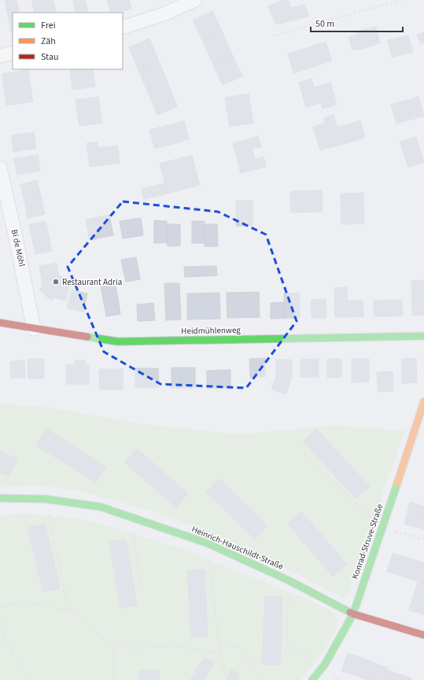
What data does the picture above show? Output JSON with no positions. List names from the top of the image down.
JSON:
{
  "streets": {
    "street": [
      "Bi de Möhl",
      "Heidmühlenweg",
      "Konrad-Struve-Straße",
      "Heinrich-Hauschildt-Straße"
    ]
  },
  "crossings": [
    ["Bi de Möhl", "Heidmühlenweg"],
    ["Konrad-Struve-Straße", "Heinrich-Hauschildt-Straße"]
  ],
  "places": ["Restaurant Adria"],
  "legend": ["Frei", "Zäh", "Stau"],
  "scale_bar": "50 m"
}
